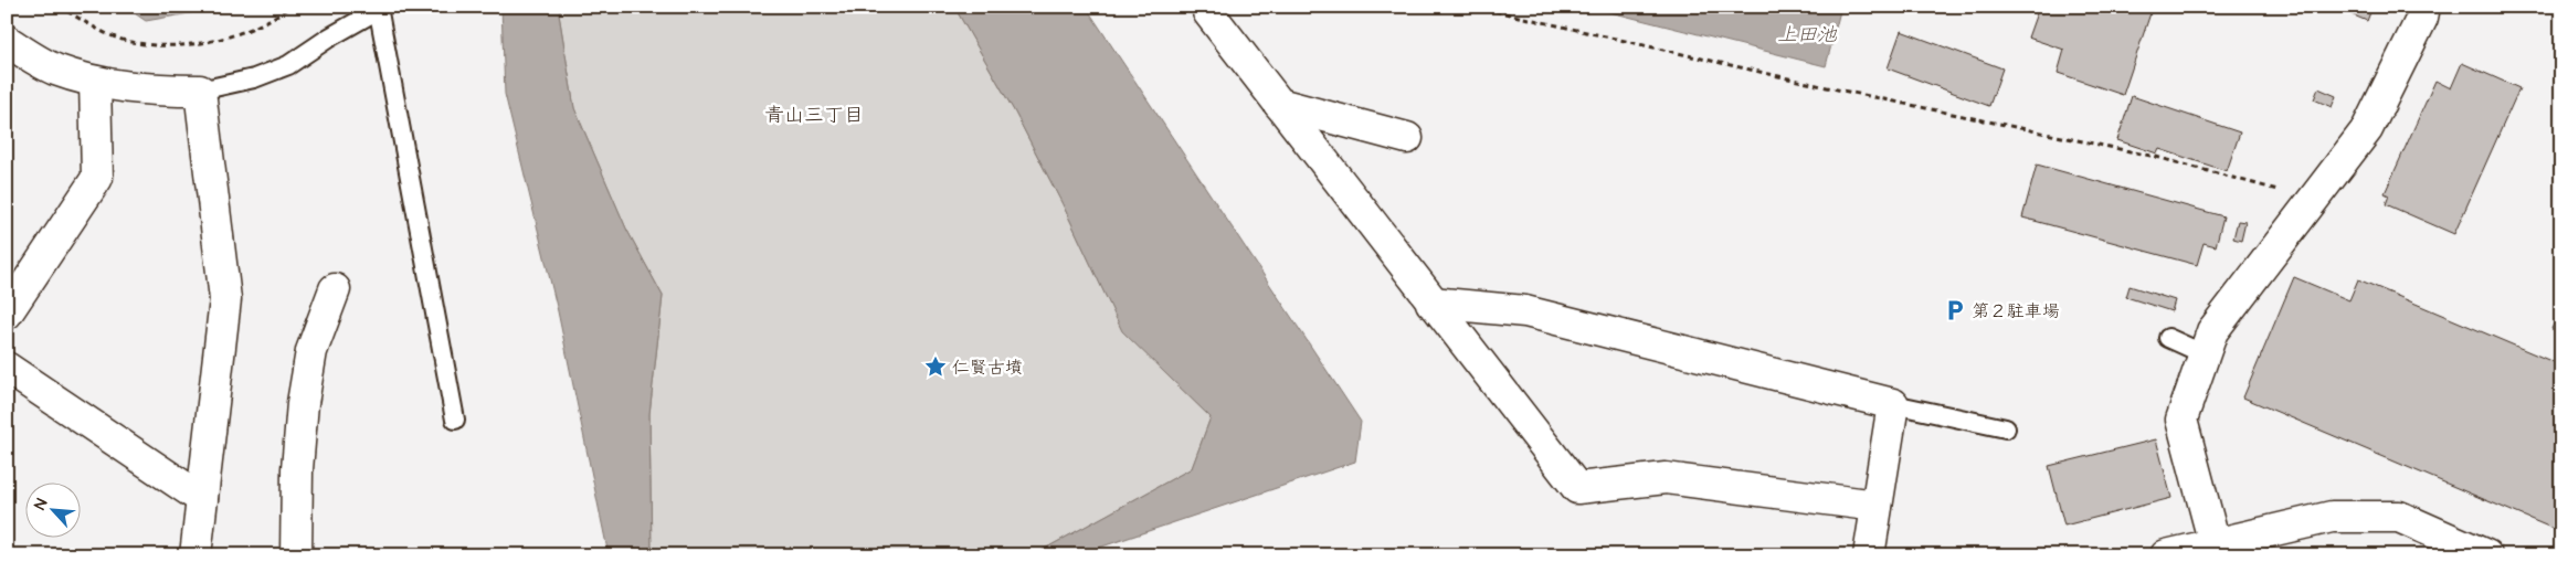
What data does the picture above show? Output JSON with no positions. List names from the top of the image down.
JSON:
{
  "districts": ["青山三丁目"],
  "water": ["上田池"],
  "places": {
    "parking": ["第２駐車場"],
    "place": ["仁賢古墳"]
  },
  "north": "top left"
}
